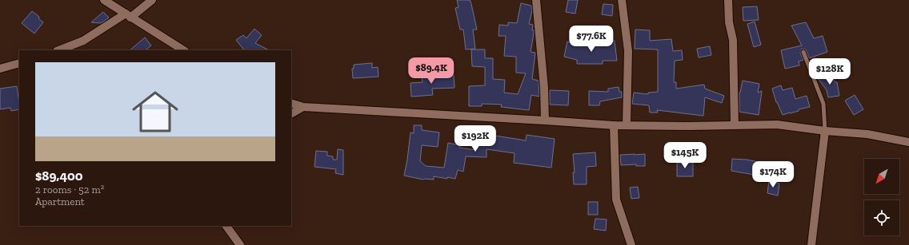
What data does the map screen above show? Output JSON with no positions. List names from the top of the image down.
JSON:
{
  "north": "bottom left",
  "page": {
    "price": [
      "$77.6K",
      "$89.4K",
      "$128K",
      "$192K",
      "$145K",
      "$174K"
    ],
    "list": [
      {
        "name": "$89,400",
        "note": "2 rooms · 52 m² · Apartment"
      }
    ]
  }
}
